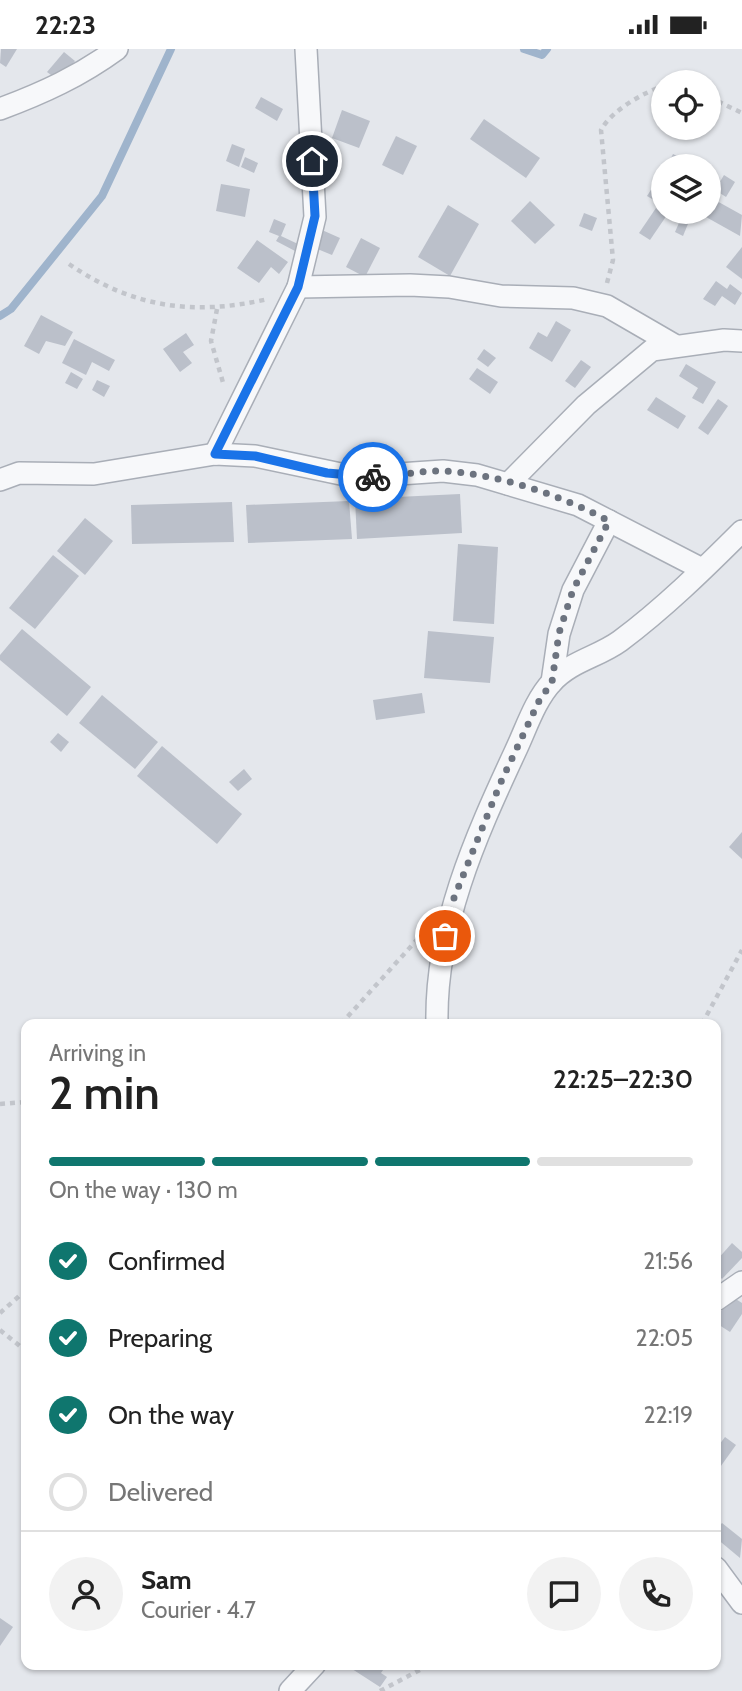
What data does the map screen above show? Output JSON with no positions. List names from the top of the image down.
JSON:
{
  "page": {
    "status": "22:23",
    "heading": ["2 min", "Arriving in", "22:25–22:30"],
    "panel": ["Sam", "Courier · 4.7"],
    "bar": "On the way · 130 m",
    "list": [
      ["Confirmed", "21:56"],
      ["Preparing", "22:05"],
      ["On the way", "22:19"],
      "Delivered"
    ]
  }
}
